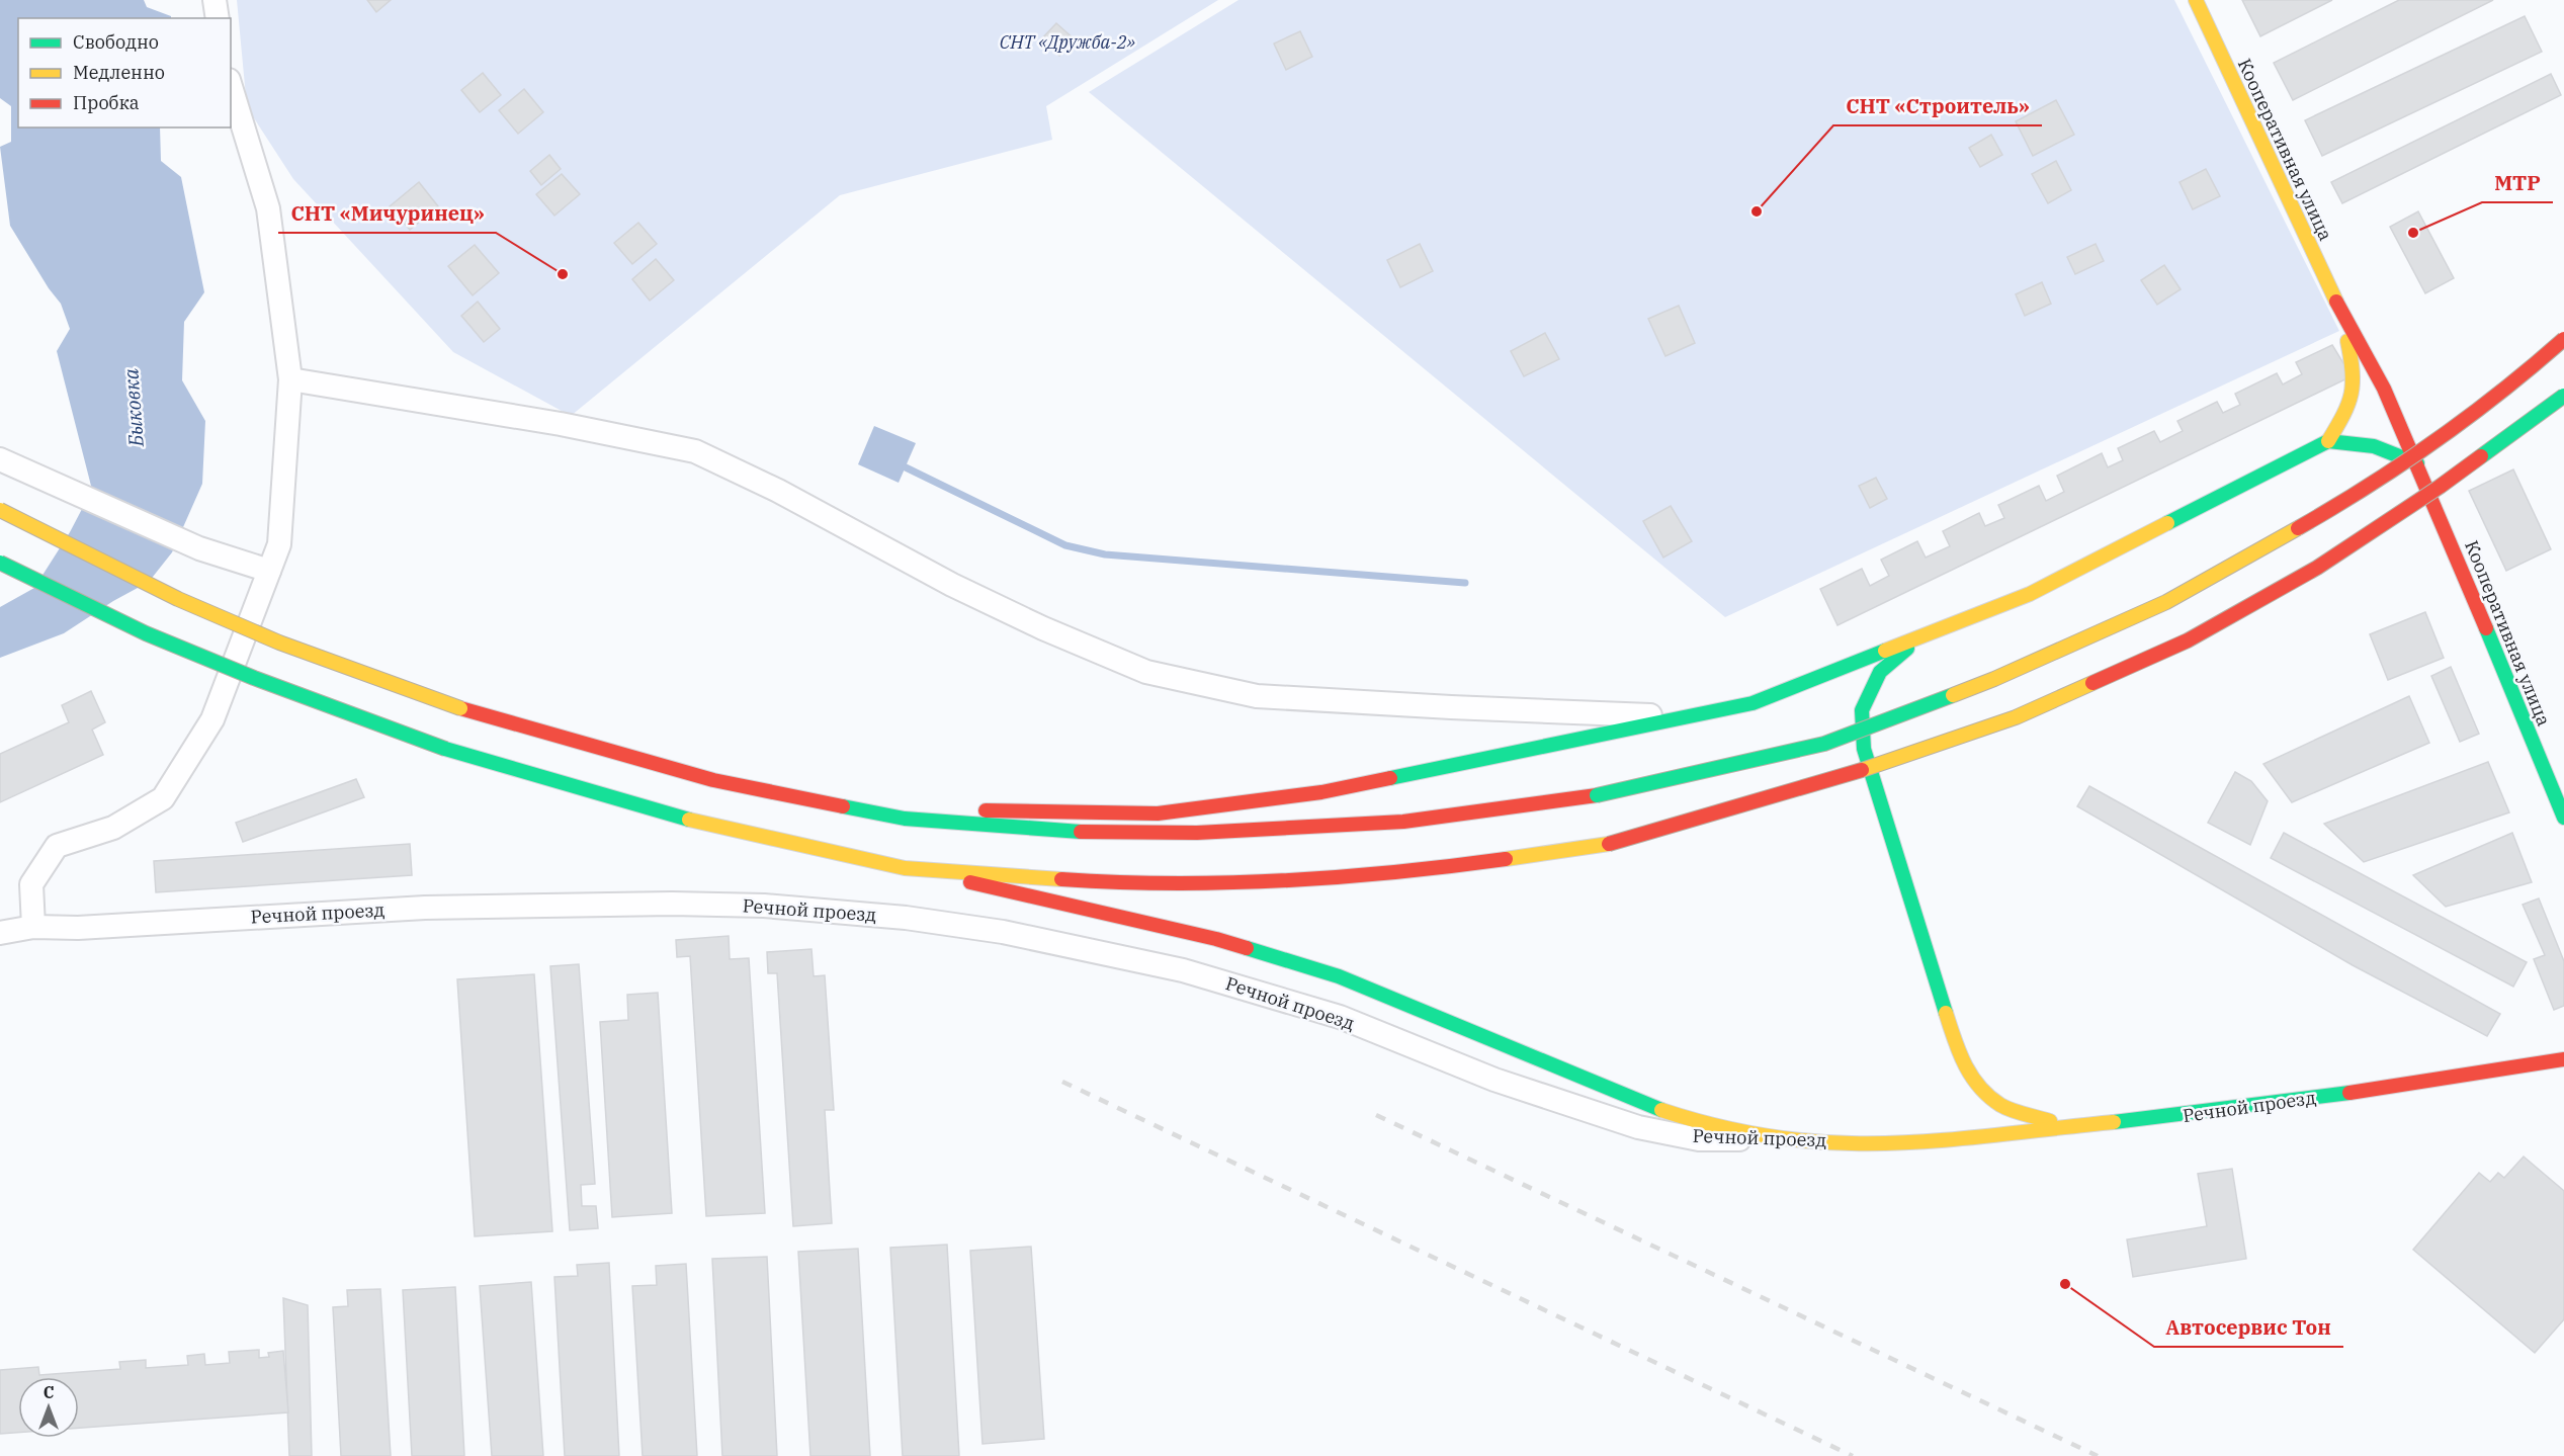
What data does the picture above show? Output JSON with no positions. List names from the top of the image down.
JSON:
{
  "streets": {
    "main road": ["Кооперативная улица", "Речной проезд"]
  },
  "water": ["Быковка"],
  "parks": ["СНТ «Дружба-2»"],
  "places": [
    "СНТ «Строитель»",
    "МТР",
    "СНТ «Мичуринец»",
    "Автосервис Тон"
  ],
  "legend": ["Свободно", "Медленно", "Пробка"],
  "north": "top"
}
